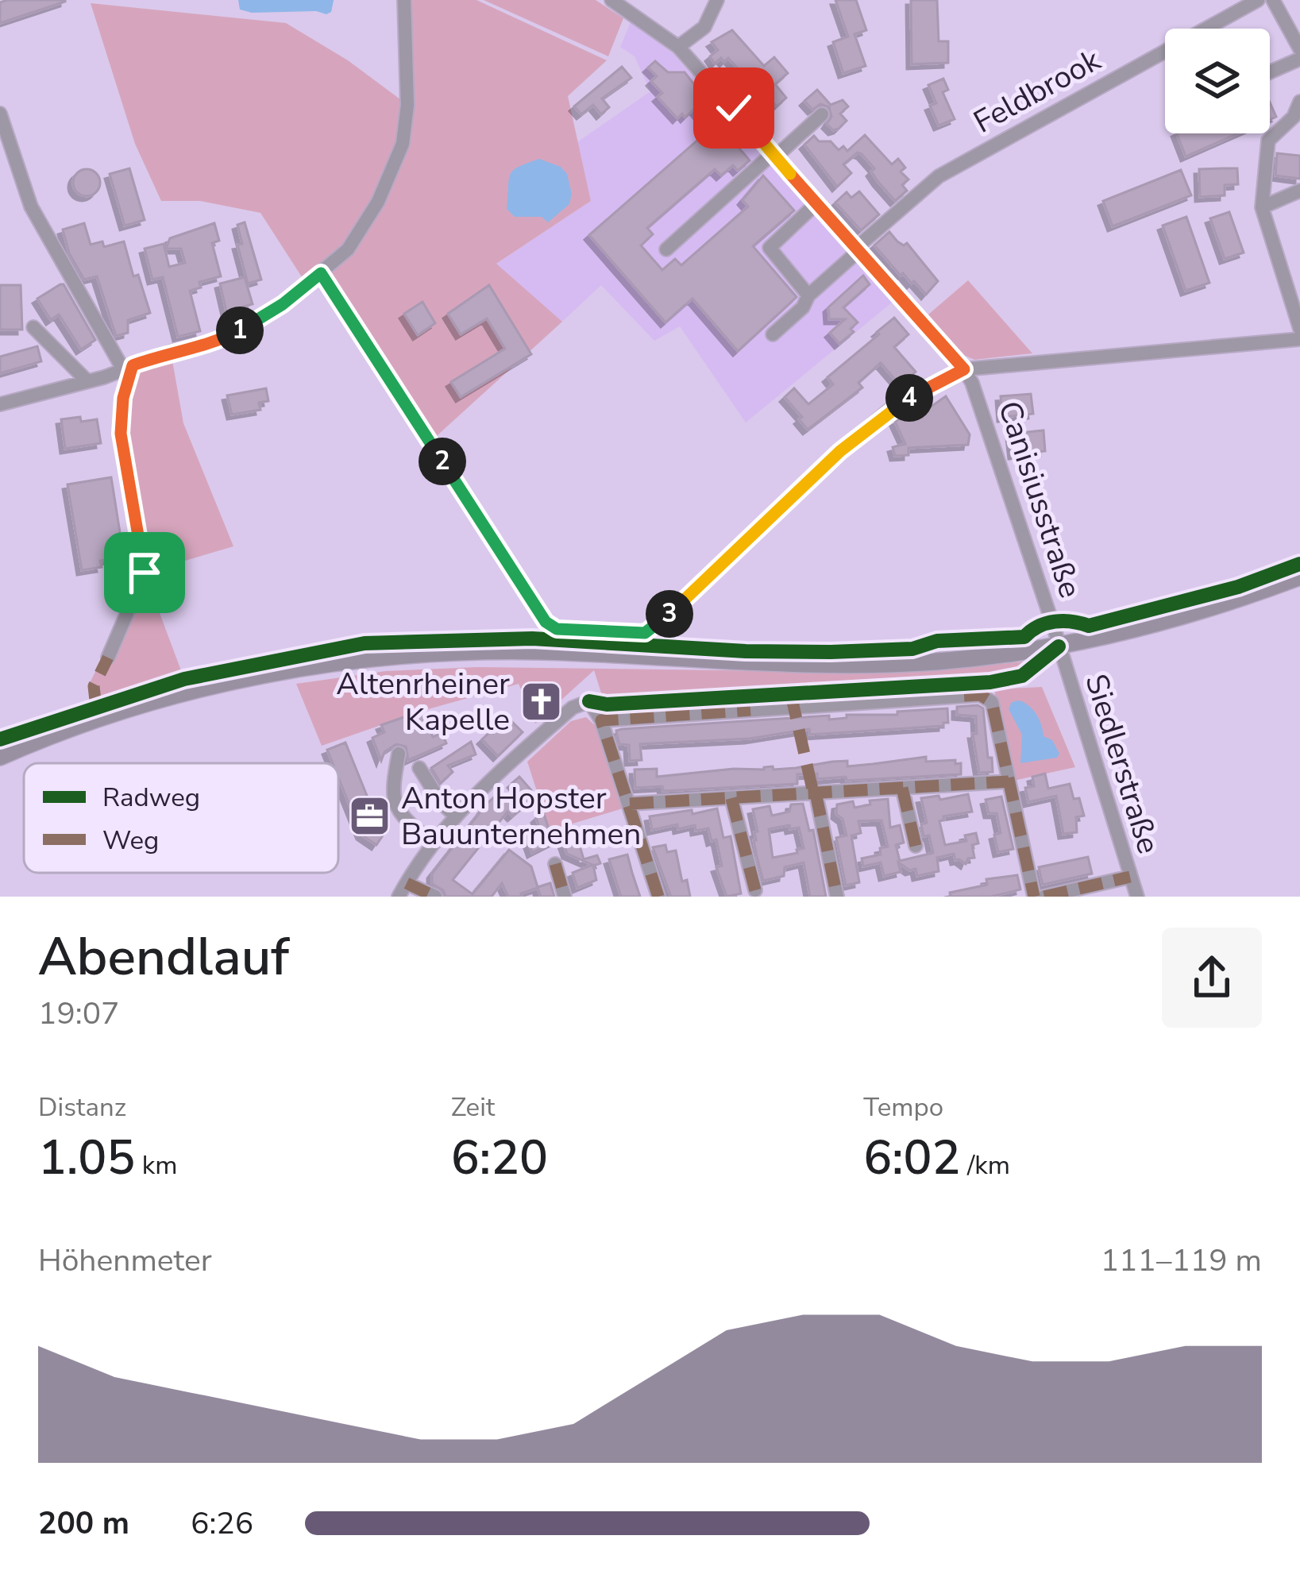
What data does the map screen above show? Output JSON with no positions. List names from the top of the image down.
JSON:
{
  "streets": {
    "street": ["Feldbrook", "Canisiusstraße", "Siedlerstraße"]
  },
  "crossings": [
    ["Feldbrook", "Canisiusstraße"],
    ["Canisiusstraße", "Siedlerstraße"]
  ],
  "places": {
    "church": ["Altenrheiner Kapelle"],
    "office": ["Anton Hopster Bauunternehmen"]
  },
  "legend": ["Radweg", "Weg"],
  "page": {
    "pins": [
      "1",
      "4",
      "2",
      "3"
    ],
    "heading": ["Abendlauf", "19:07"],
    "stats": [
      ["Distanz", "1.05 km"],
      ["Zeit", "6:20"],
      ["Tempo", "6:02 /km"]
    ],
    "chart": ["Höhenmeter", "111–119 m"],
    "list": [
      {
        "name": "200 m",
        "note": "6:26"
      }
    ]
  }
}
